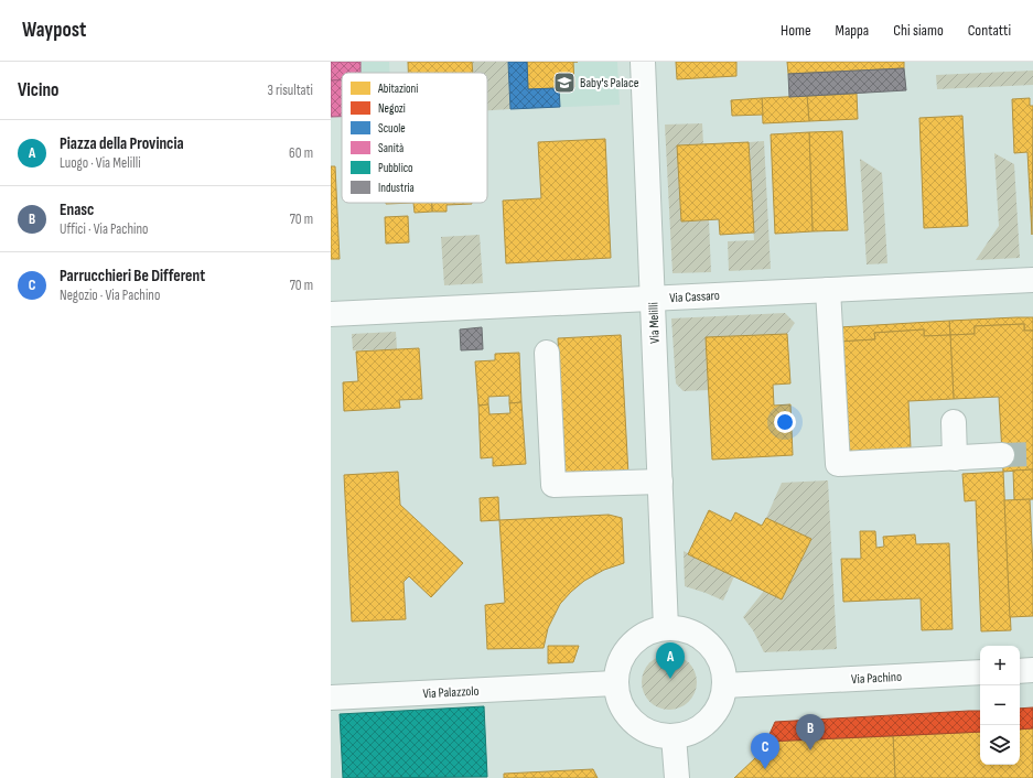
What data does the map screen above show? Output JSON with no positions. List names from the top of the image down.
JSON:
{
  "streets": {
    "street": [
      "Via Cassaro",
      "Via Melilli",
      "Via Pachino",
      "Via Palazzolo"
    ]
  },
  "crossings": [
    ["Via Cassaro", "Via Melilli"],
    ["Via Melilli", "Via Pachino"],
    ["Via Melilli", "Via Palazzolo"],
    ["Via Pachino", "Via Palazzolo"]
  ],
  "places": {
    "school or university": ["Baby's Palace"]
  },
  "legend": [
    "Abitazioni",
    "Negozi",
    "Scuole",
    "Sanità",
    "Pubblico",
    "Industria"
  ],
  "page": {
    "header": "Waypost",
    "nav": [
      "Home",
      "Mappa",
      "Chi siamo",
      "Contatti"
    ],
    "heading": ["Vicino", "3 risultati"],
    "list": [
      {
        "mark": "A",
        "name": "Piazza della Provincia",
        "note": "Luogo · Via Melilli",
        "value": "60 m"
      },
      {
        "mark": "B",
        "name": "Enasc",
        "note": "Uffici · Via Pachino",
        "value": "70 m"
      },
      {
        "mark": "C",
        "name": "Parrucchieri Be Different",
        "note": "Negozio · Via Pachino",
        "value": "70 m"
      }
    ],
    "pins": ["A", "B", "C"],
    "map_buttons": ["+", "−"]
  }
}
